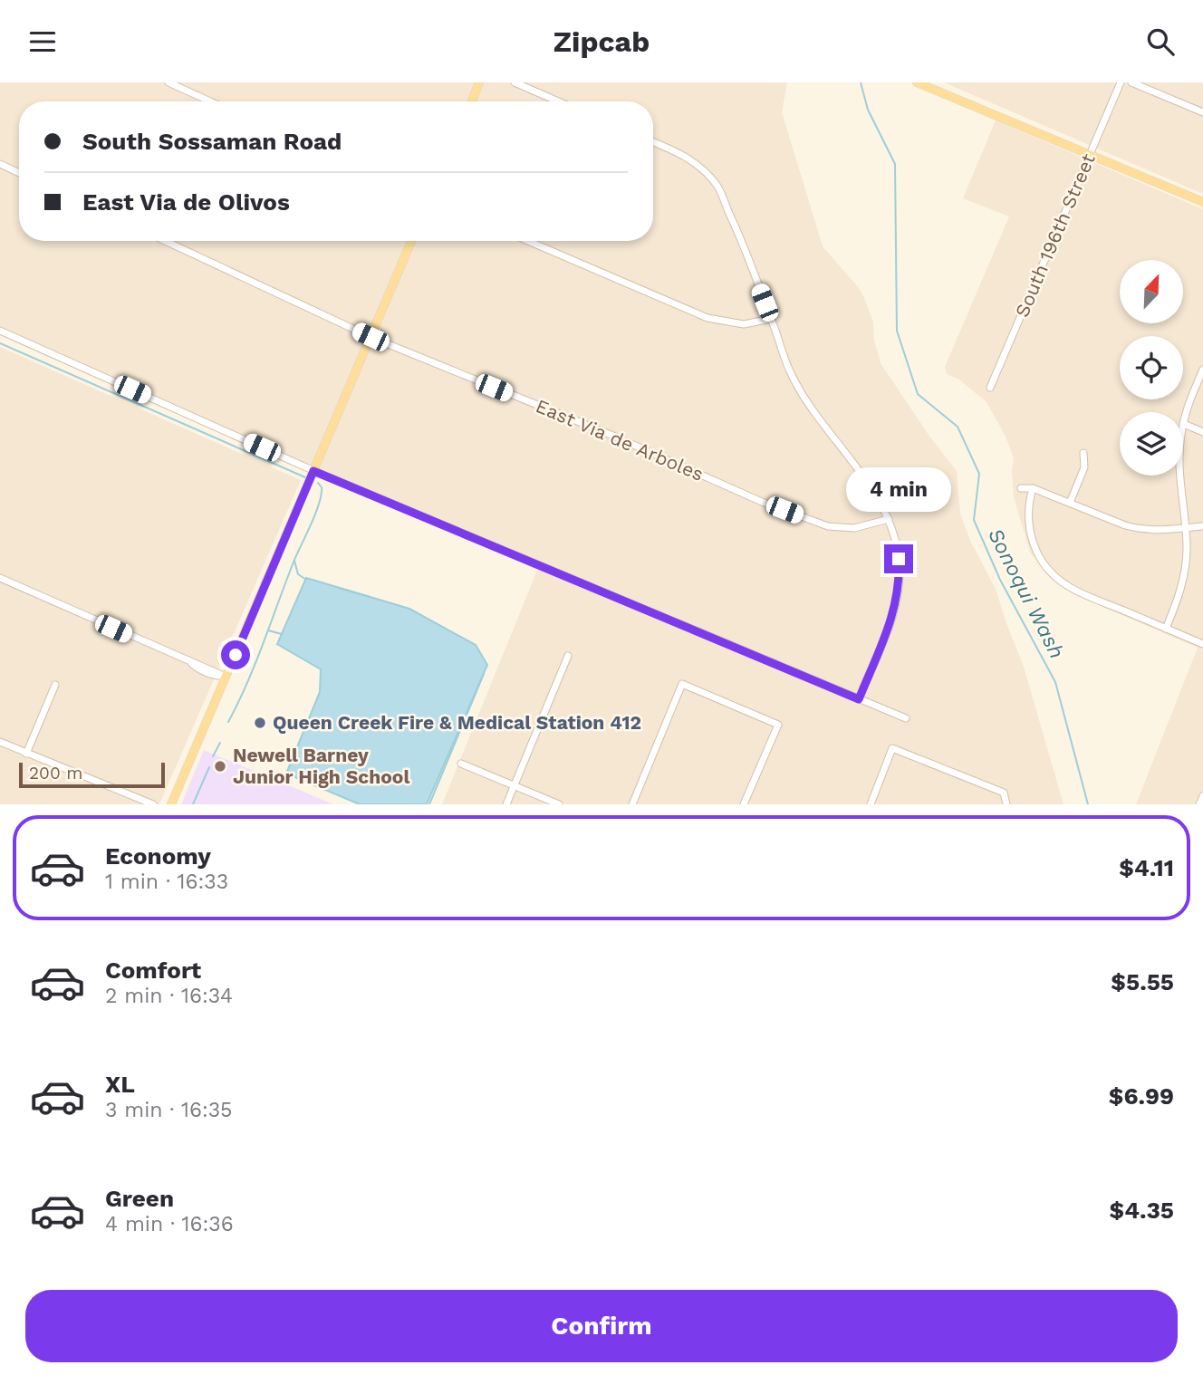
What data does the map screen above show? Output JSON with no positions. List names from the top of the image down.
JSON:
{
  "streets": {
    "street": ["South 196th Street", "East Via de Arboles"]
  },
  "water": ["Sonoqui Wash"],
  "places": ["Queen Creek Fire & Medical Station 412", "Newell Barney Junior High School"],
  "scale_bar": "200 m",
  "north": "top right",
  "page": {
    "header": "Zipcab",
    "banner": ["South Sossaman Road", "East Via de Olivos"],
    "bubble": "4 min",
    "scale": "200 m",
    "list": [
      {
        "name": "Economy",
        "note": "1 min · 16:33",
        "value": "$4.11"
      },
      {
        "name": "Comfort",
        "note": "2 min · 16:34",
        "value": "$5.55"
      },
      {
        "name": "XL",
        "note": "3 min · 16:35",
        "value": "$6.99"
      },
      {
        "name": "Green",
        "note": "4 min · 16:36",
        "value": "$4.35"
      }
    ],
    "buttons": "Confirm"
  }
}
